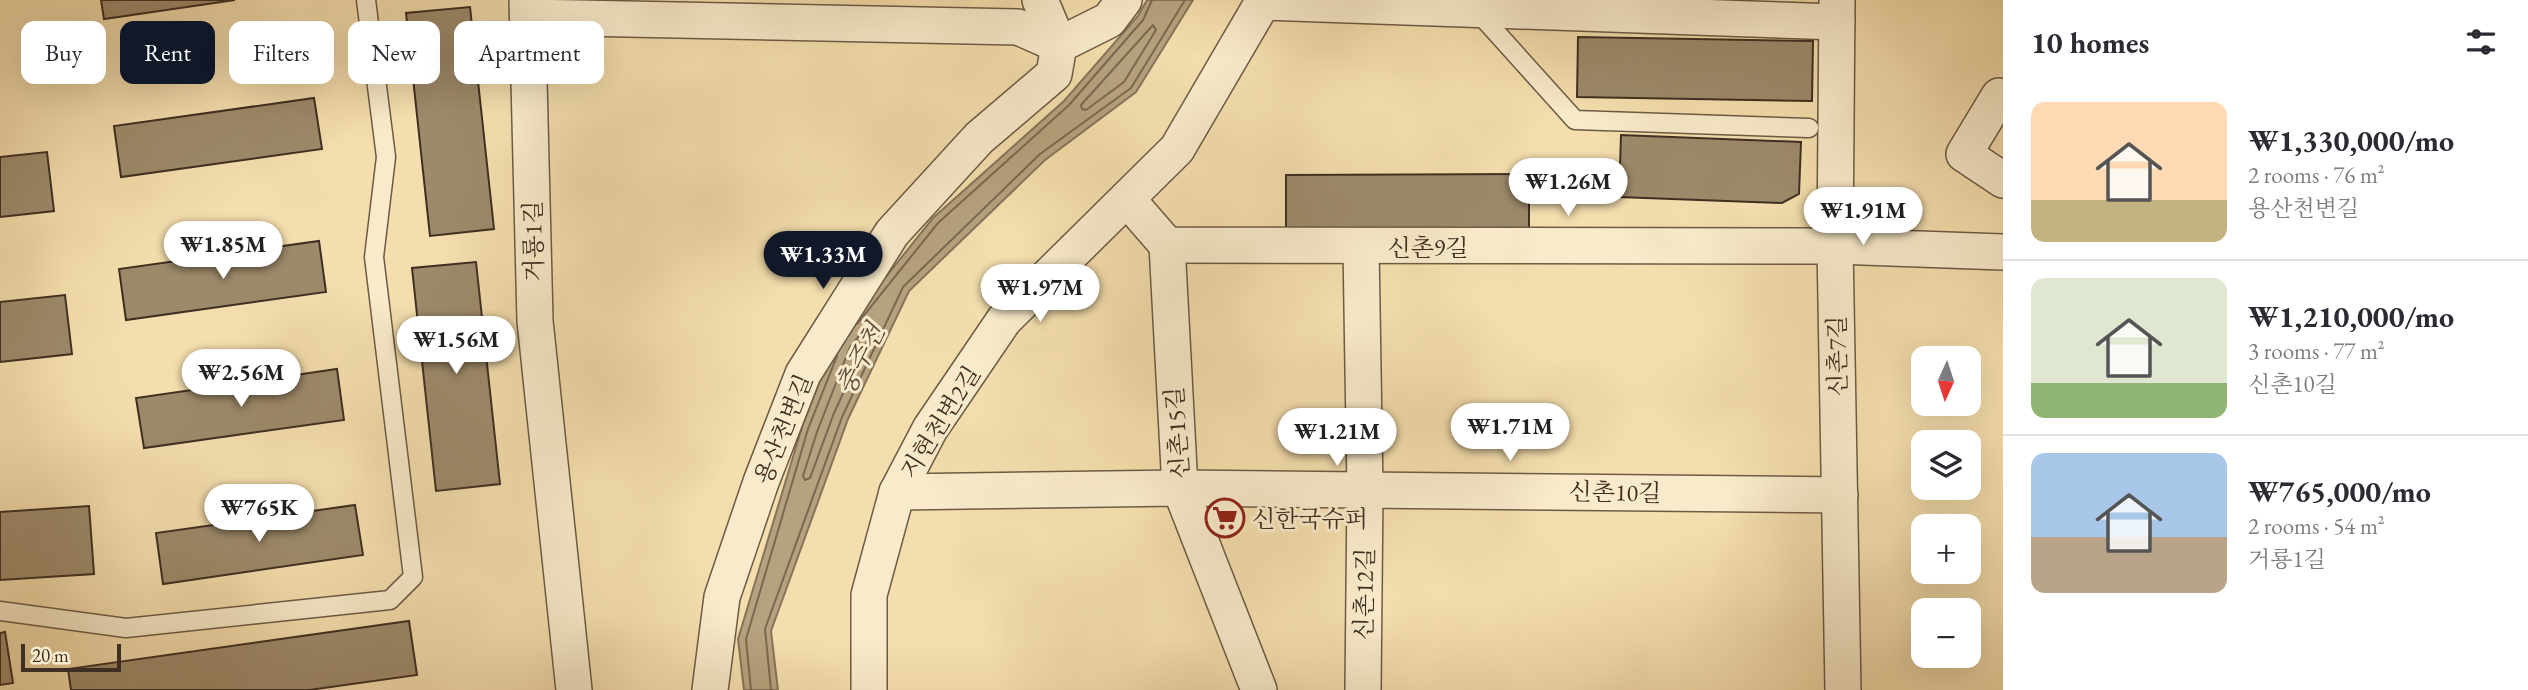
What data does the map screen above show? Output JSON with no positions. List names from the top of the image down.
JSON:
{
  "streets": {
    "street": [
      "거룡1길",
      "신촌9길",
      "신촌7길",
      "지현천변2길",
      "용산천변길",
      "신촌15길",
      "신촌10길",
      "신촌12길"
    ]
  },
  "crossings": [
    ["신촌9길", "신촌7길"],
    ["신촌9길", "신촌15길"],
    ["신촌9길", "신촌12길"],
    ["신촌7길", "지현천변2길"],
    ["신촌7길", "신촌10길"],
    ["지현천변2길", "신촌10길"],
    ["신촌15길", "신촌10길"],
    ["신촌10길", "신촌12길"]
  ],
  "water": ["충주천"],
  "places": {
    "supermarket": ["신한국슈퍼"]
  },
  "scale_bar": "20 m",
  "north": "bottom",
  "page": {
    "heading": "10 homes",
    "chip": [
      "Buy",
      "Rent",
      "Filters",
      "New",
      "Apartment"
    ],
    "list": [
      {
        "name": "₩1,330,000/mo",
        "note": "2 rooms · 76 m² · 용산천변길"
      },
      {
        "name": "₩1,210,000/mo",
        "note": "3 rooms · 77 m² · 신촌10길"
      },
      {
        "name": "₩765,000/mo",
        "note": "2 rooms · 54 m² · 거룡1길"
      }
    ],
    "price": [
      "₩1.26M",
      "₩1.91M",
      "₩1.85M",
      "₩1.33M",
      "₩1.97M",
      "₩1.56M",
      "₩2.56M",
      "₩1.71M",
      "₩1.21M",
      "₩765K"
    ],
    "map_buttons": ["+", "−"],
    "scale": "20 m"
  }
}
